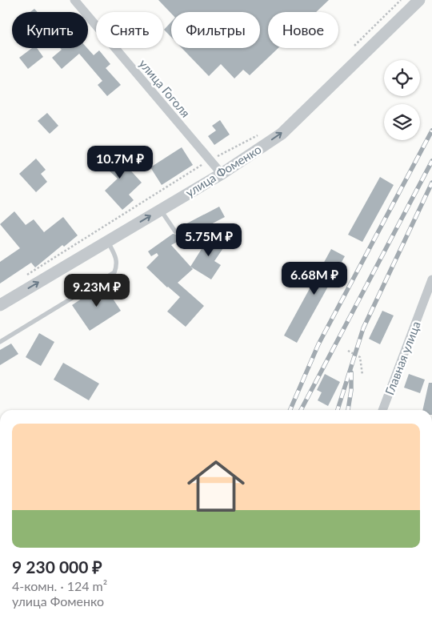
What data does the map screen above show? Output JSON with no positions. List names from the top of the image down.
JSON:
{
  "streets": {
    "street": ["улица Гоголя", "улица Фоменко", "Главная улица"]
  },
  "crossings": [
    ["улица Гоголя", "улица Фоменко"]
  ],
  "one_way": ["улица Фоменко"],
  "page": {
    "chip": [
      "Купить",
      "Снять",
      "Фильтры",
      "Новое"
    ],
    "price": [
      "10.7M ₽",
      "5.75M ₽",
      "6.68M ₽",
      "9.23M ₽"
    ],
    "list": [
      {
        "name": "9 230 000 ₽",
        "note": "4-комн. · 124 m² · улица Фоменко"
      }
    ]
  }
}
